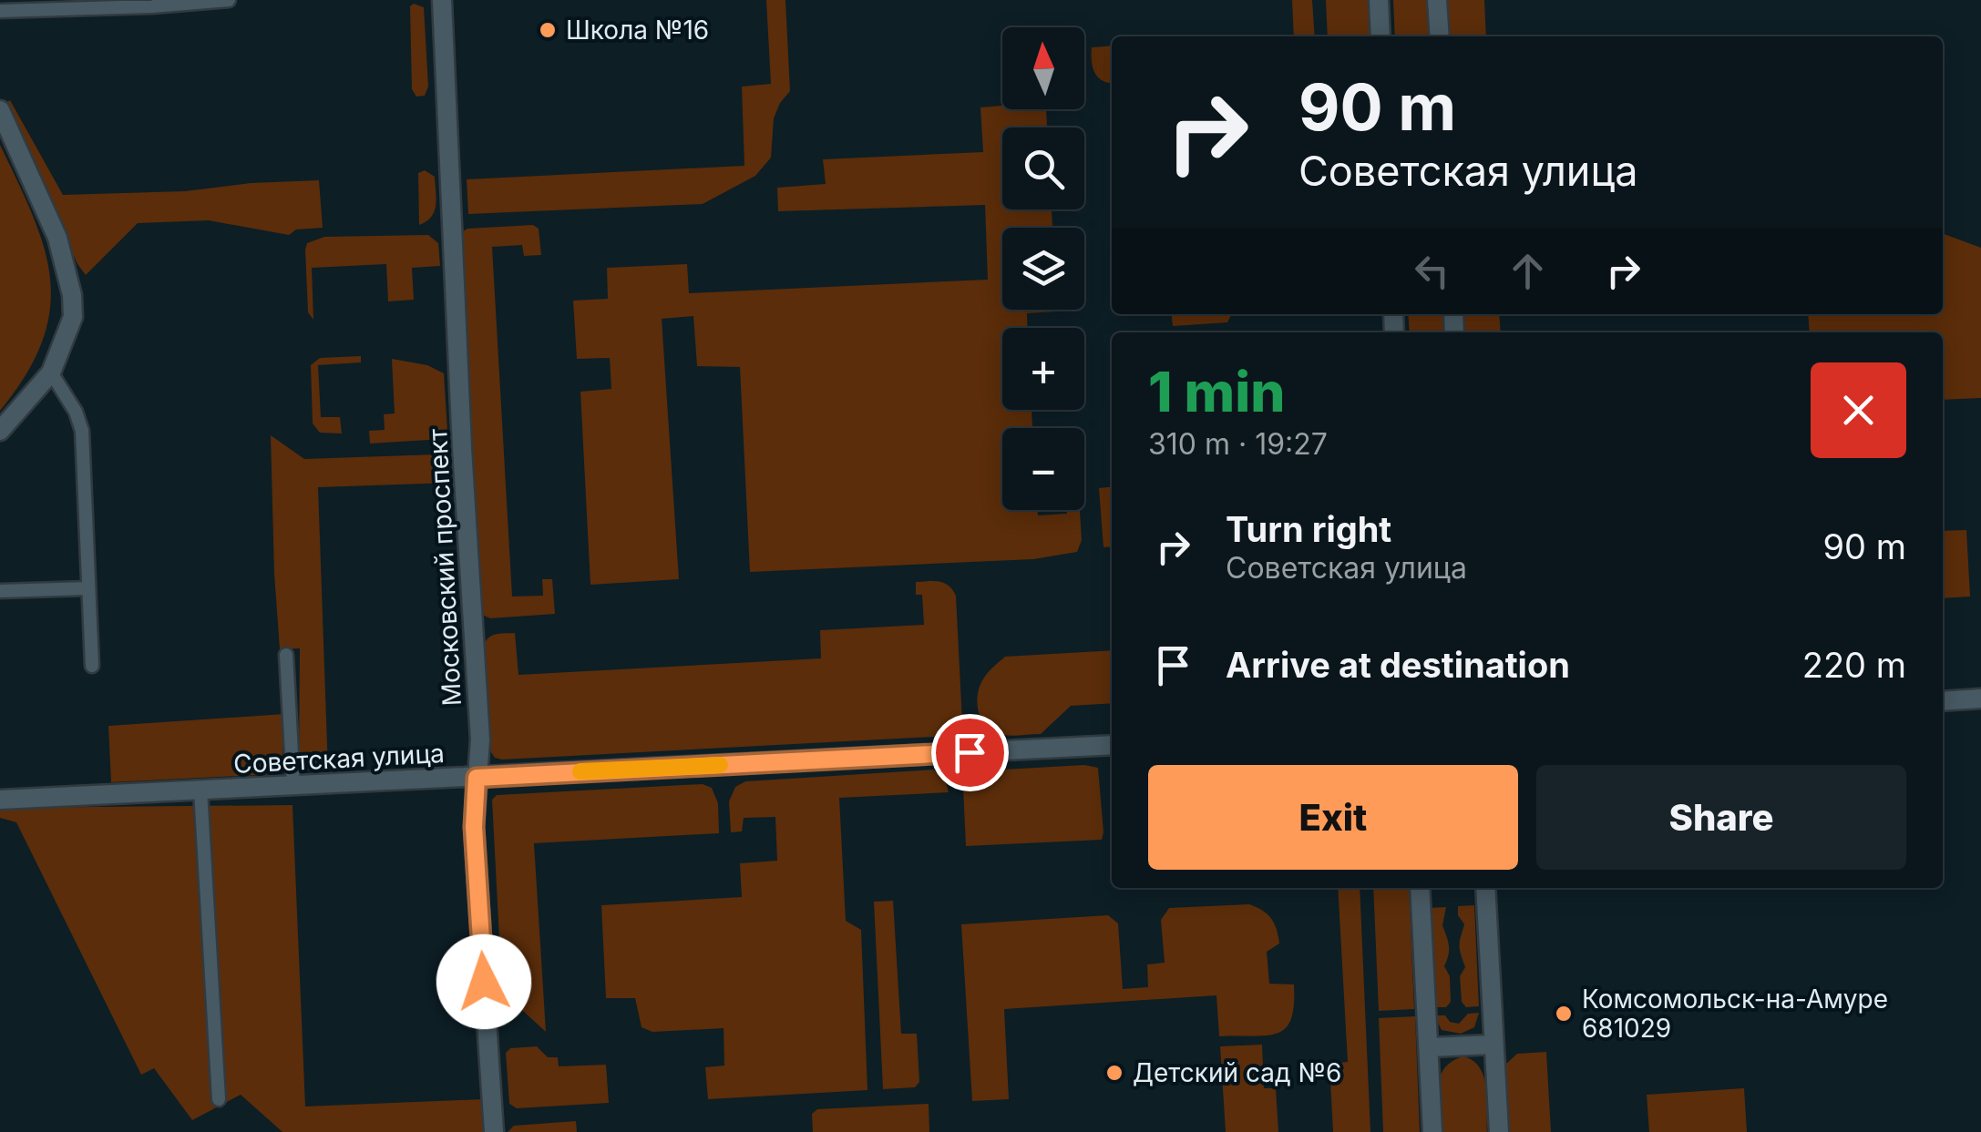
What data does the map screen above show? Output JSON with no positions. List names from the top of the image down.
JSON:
{
  "streets": {
    "street": ["Московский проспект", "Советская улица"]
  },
  "crossings": [
    ["Московский проспект", "Советская улица"]
  ],
  "places": ["Школа №16", "Комсомольск-на-Амуре 681029", "Детский сад №6"],
  "north": "top",
  "page": {
    "map_buttons": ["+", "−"],
    "turn": ["90 m", "Советская улица"],
    "heading": ["1 min", "310 m · 19:27"],
    "list": [
      {
        "name": "Turn right",
        "note": "Советская улица",
        "value": "90 m"
      },
      {
        "name": "Arrive at destination",
        "value": "220 m"
      }
    ],
    "buttons": ["Exit", "Share"]
  }
}
